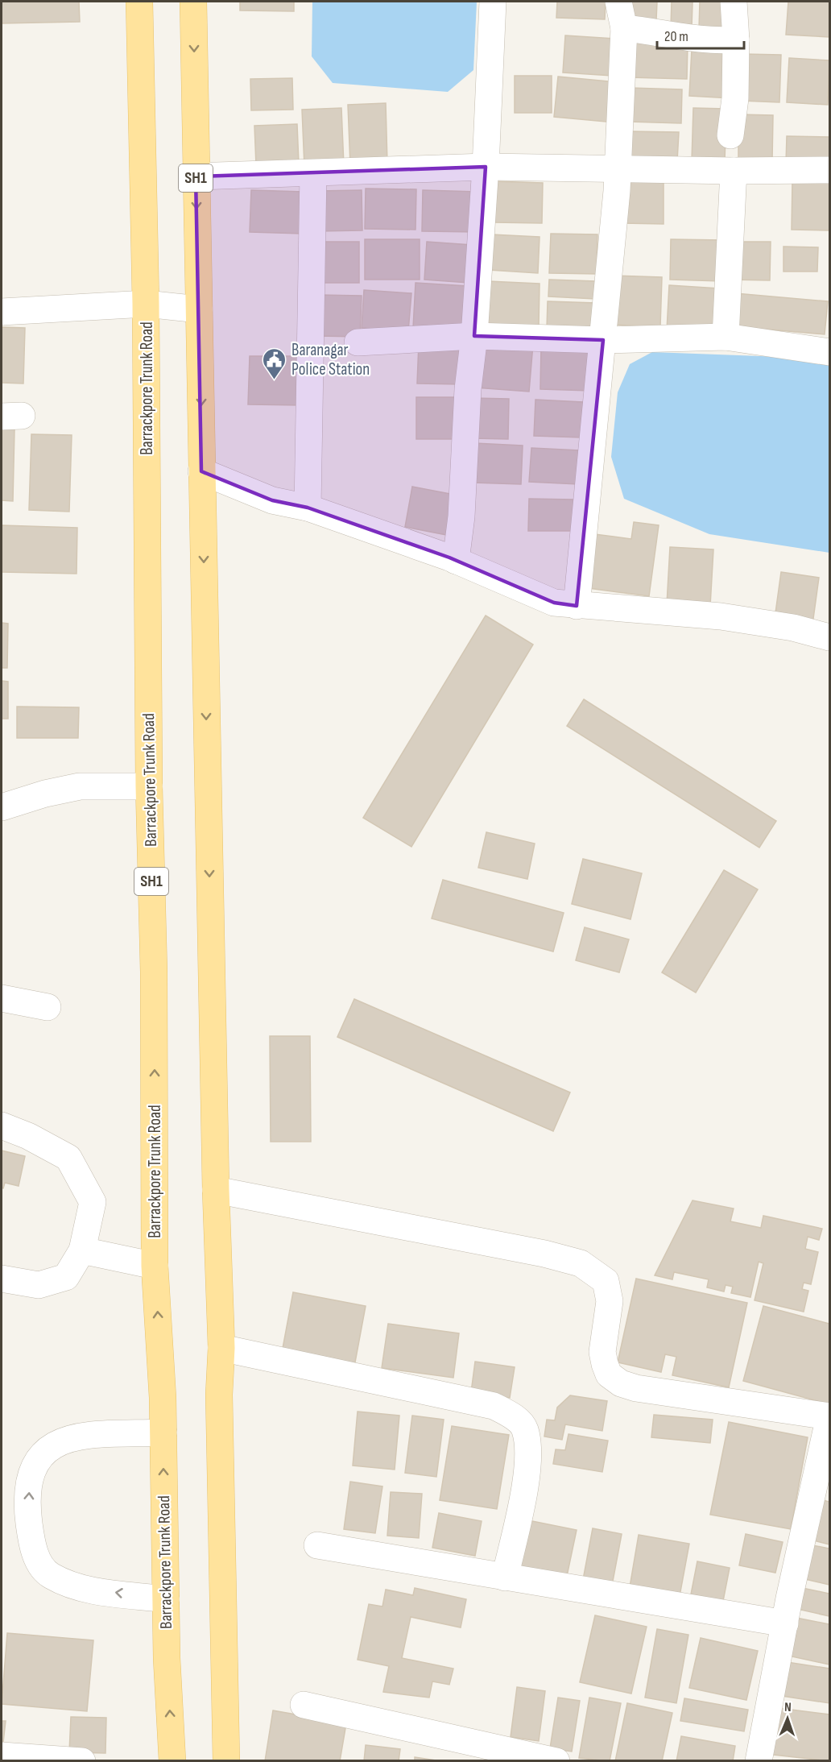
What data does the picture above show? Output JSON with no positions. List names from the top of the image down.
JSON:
{
  "streets": {
    "main road": ["SH1", "Barrackpore Trunk Road"]
  },
  "places": {
    "public building": ["Baranagar Police Station"]
  },
  "scale_bar": "20 m",
  "north": "top"
}
